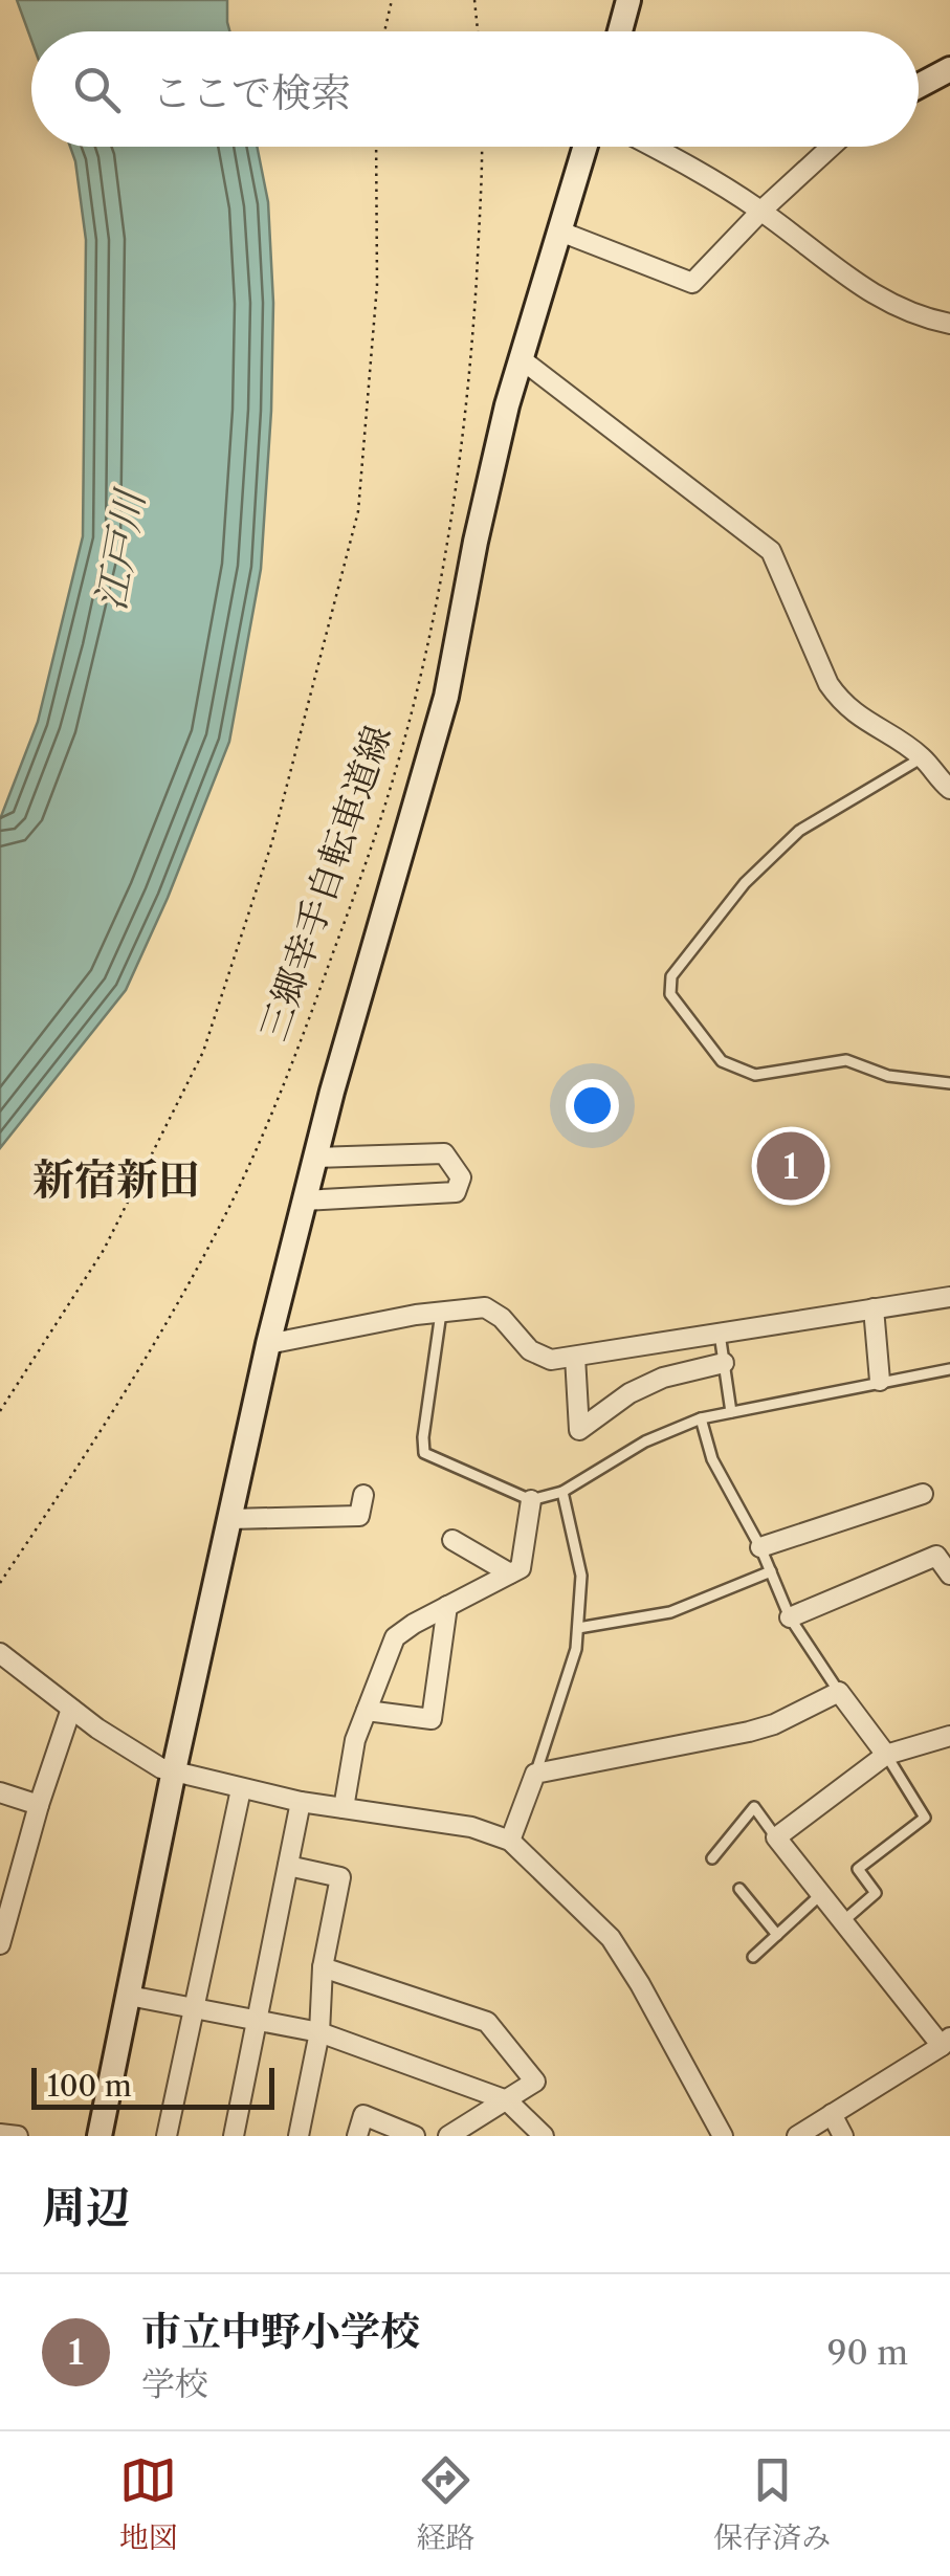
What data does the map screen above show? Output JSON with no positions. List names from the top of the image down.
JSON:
{
  "streets": {
    "path": ["三郷幸手自転車道線"]
  },
  "districts": ["新宿新田"],
  "water": ["江戸川"],
  "scale_bar": "100 m",
  "page": {
    "search": "ここで検索",
    "pins": "1",
    "scale": "100 m",
    "heading": "周辺",
    "list": [
      {
        "mark": "1",
        "name": "市立中野小学校",
        "note": "学校",
        "value": "90 m"
      }
    ],
    "nav": ["地図", "経路", "保存済み"]
  }
}
